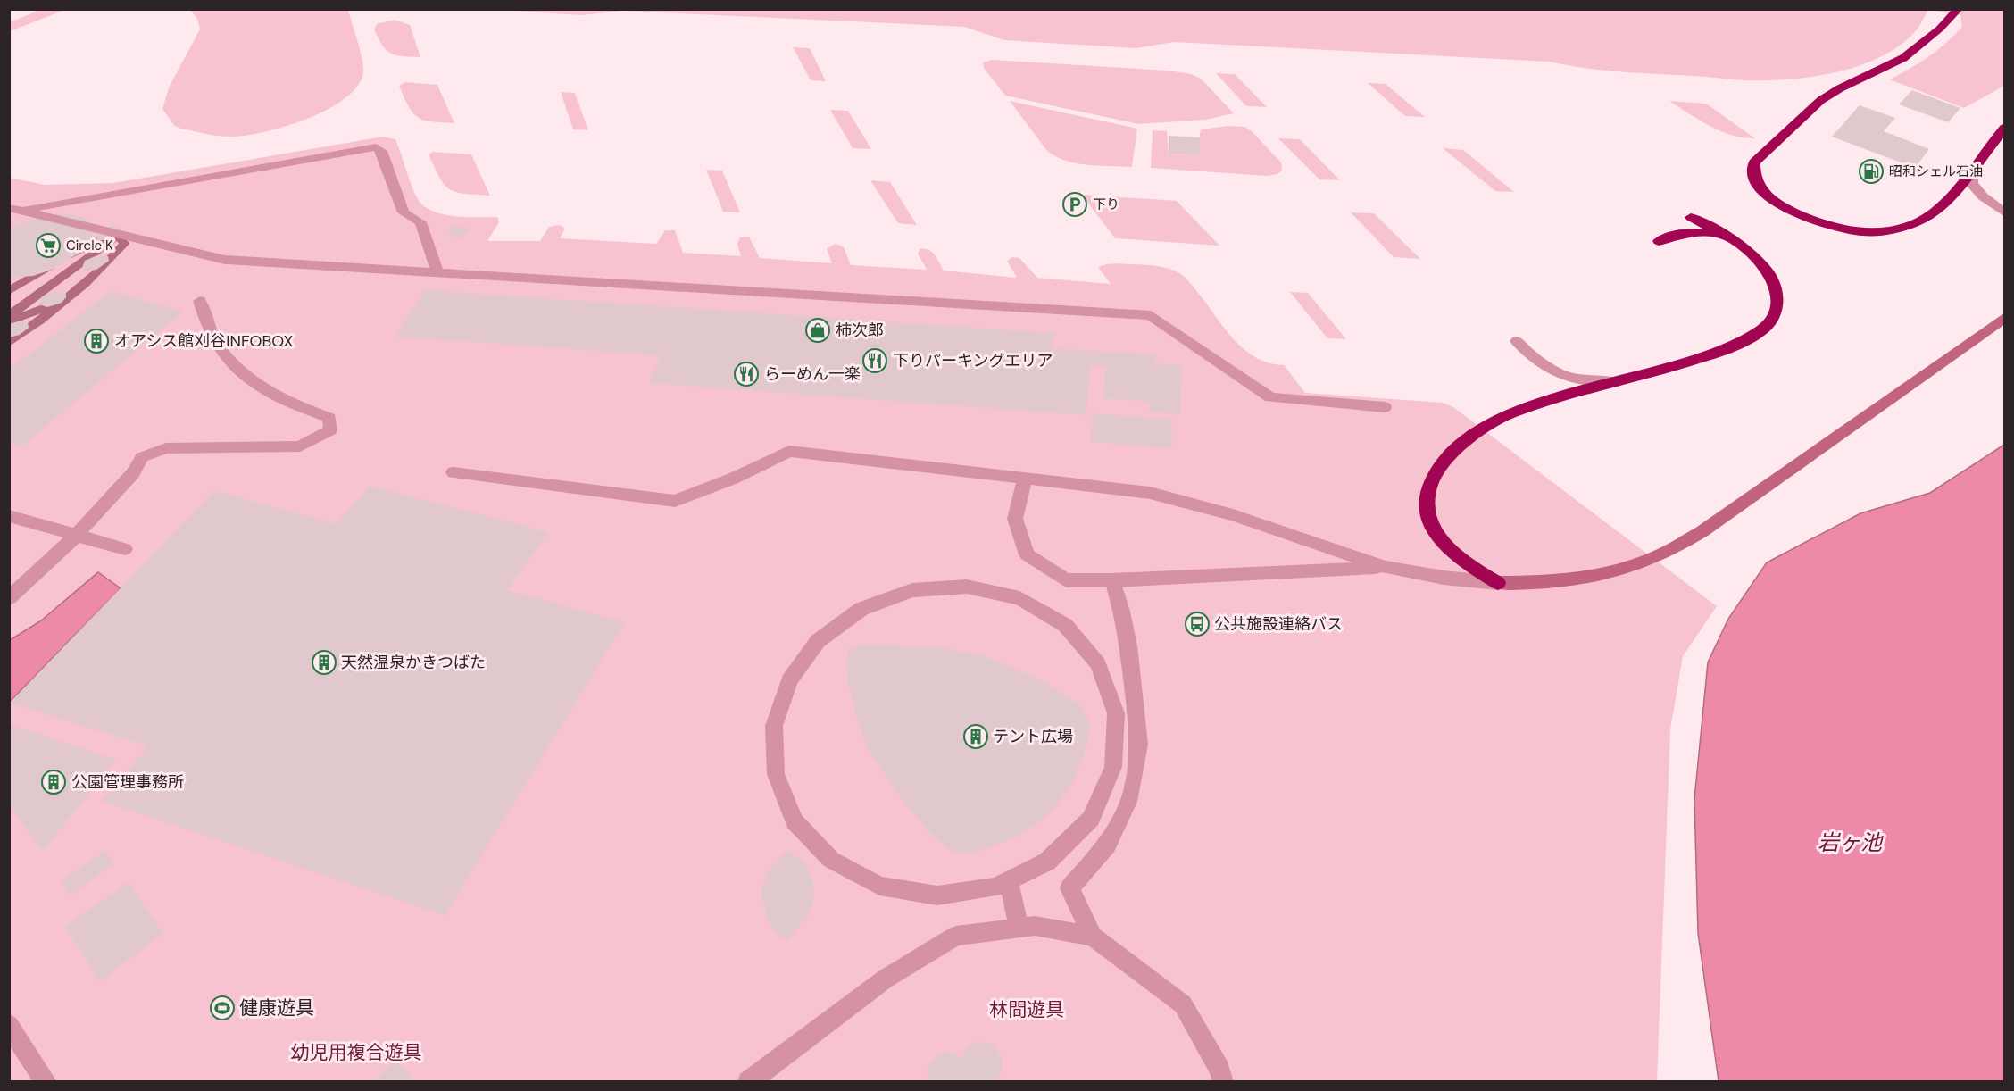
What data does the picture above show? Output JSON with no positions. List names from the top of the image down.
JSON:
{
  "water": ["岩ヶ池"],
  "parks": ["林間遊具", "幼児用複合遊具"],
  "places": {
    "fuel station": ["昭和シェル石油"],
    "parking": ["下り"],
    "supermarket": ["Circle K"],
    "shop": ["柿次郎"],
    "building": [
      "オアシス館刈谷INFOBOX",
      "天然温泉かきつばた",
      "テント広場",
      "公園管理事務所"
    ],
    "restaurant": ["下りパーキングエリア", "らーめん一楽"],
    "bus stop": ["公共施設連絡バス"],
    "sports": ["健康遊具"]
  }
}
